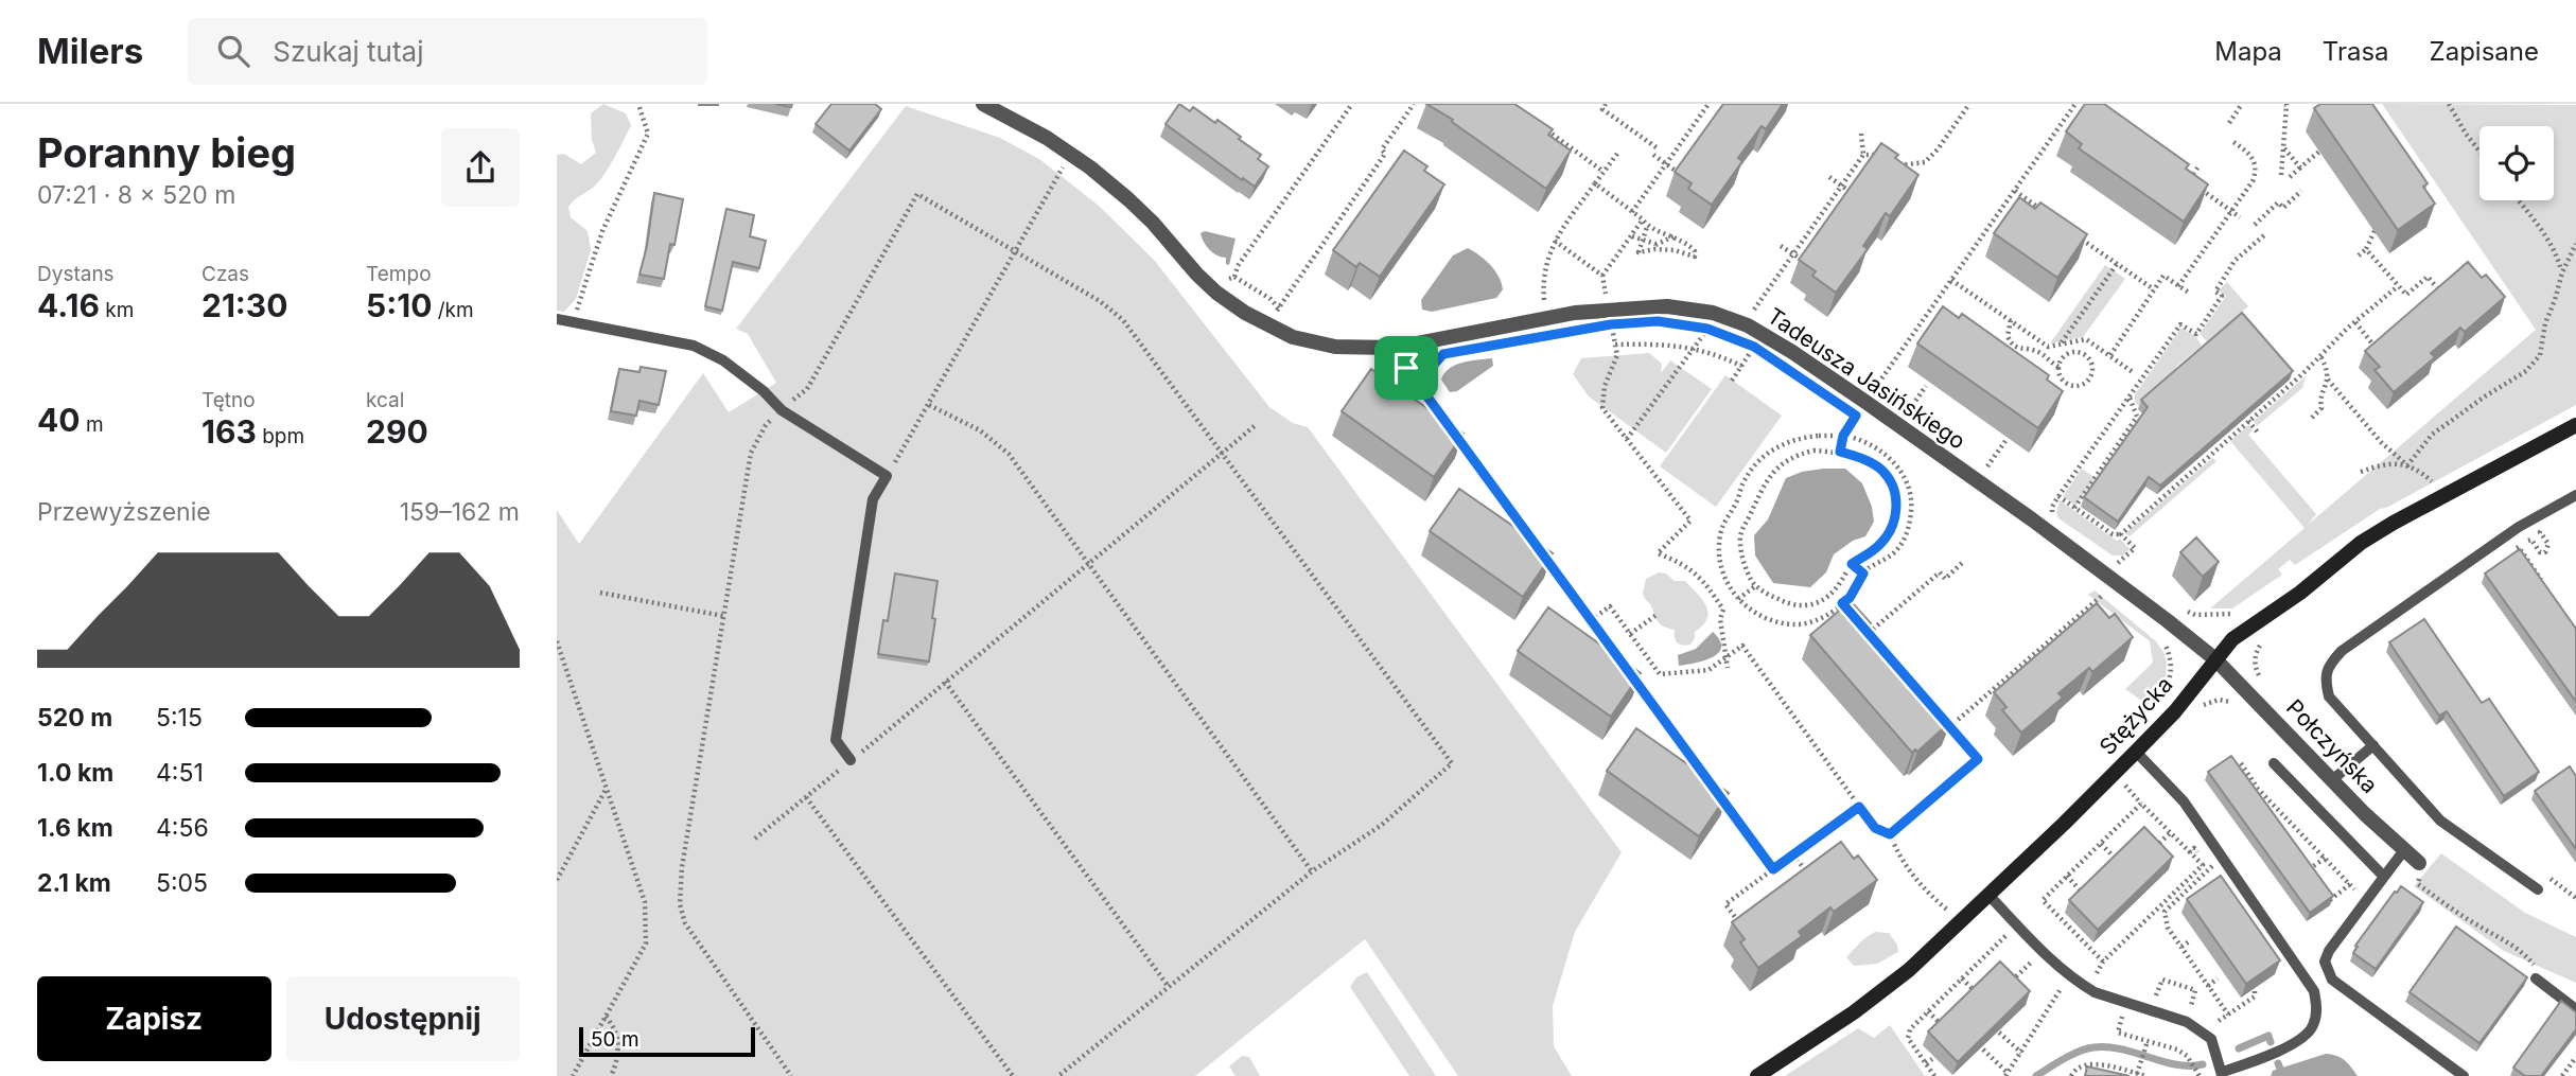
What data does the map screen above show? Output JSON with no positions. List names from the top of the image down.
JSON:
{
  "streets": {
    "street": ["Tadeusza Jasińskiego", "Stężycka", "Połczyńska"]
  },
  "crossings": [
    ["Tadeusza Jasińskiego", "Stężycka"],
    ["Tadeusza Jasińskiego", "Połczyńska"],
    ["Stężycka", "Połczyńska"]
  ],
  "scale_bar": "50 m",
  "page": {
    "header": "Milers",
    "search": "Szukaj tutaj",
    "nav": ["Mapa", "Trasa", "Zapisane"],
    "heading": ["Poranny bieg", "07:21 · 8 × 520 m"],
    "stats": [
      ["Dystans", "4.16 km"],
      ["Czas", "21:30"],
      ["Tempo", "5:10 /km"],
      ["40 m"],
      ["Tętno", "163 bpm"],
      ["kcal", "290"]
    ],
    "chart": ["Przewyższenie", "159–162 m"],
    "list": [
      {
        "name": "520 m",
        "note": "5:15"
      },
      {
        "name": "1.0 km",
        "note": "4:51"
      },
      {
        "name": "1.6 km",
        "note": "4:56"
      },
      {
        "name": "2.1 km",
        "note": "5:05"
      }
    ],
    "buttons": ["Zapisz", "Udostępnij"],
    "scale": "50 m"
  }
}
